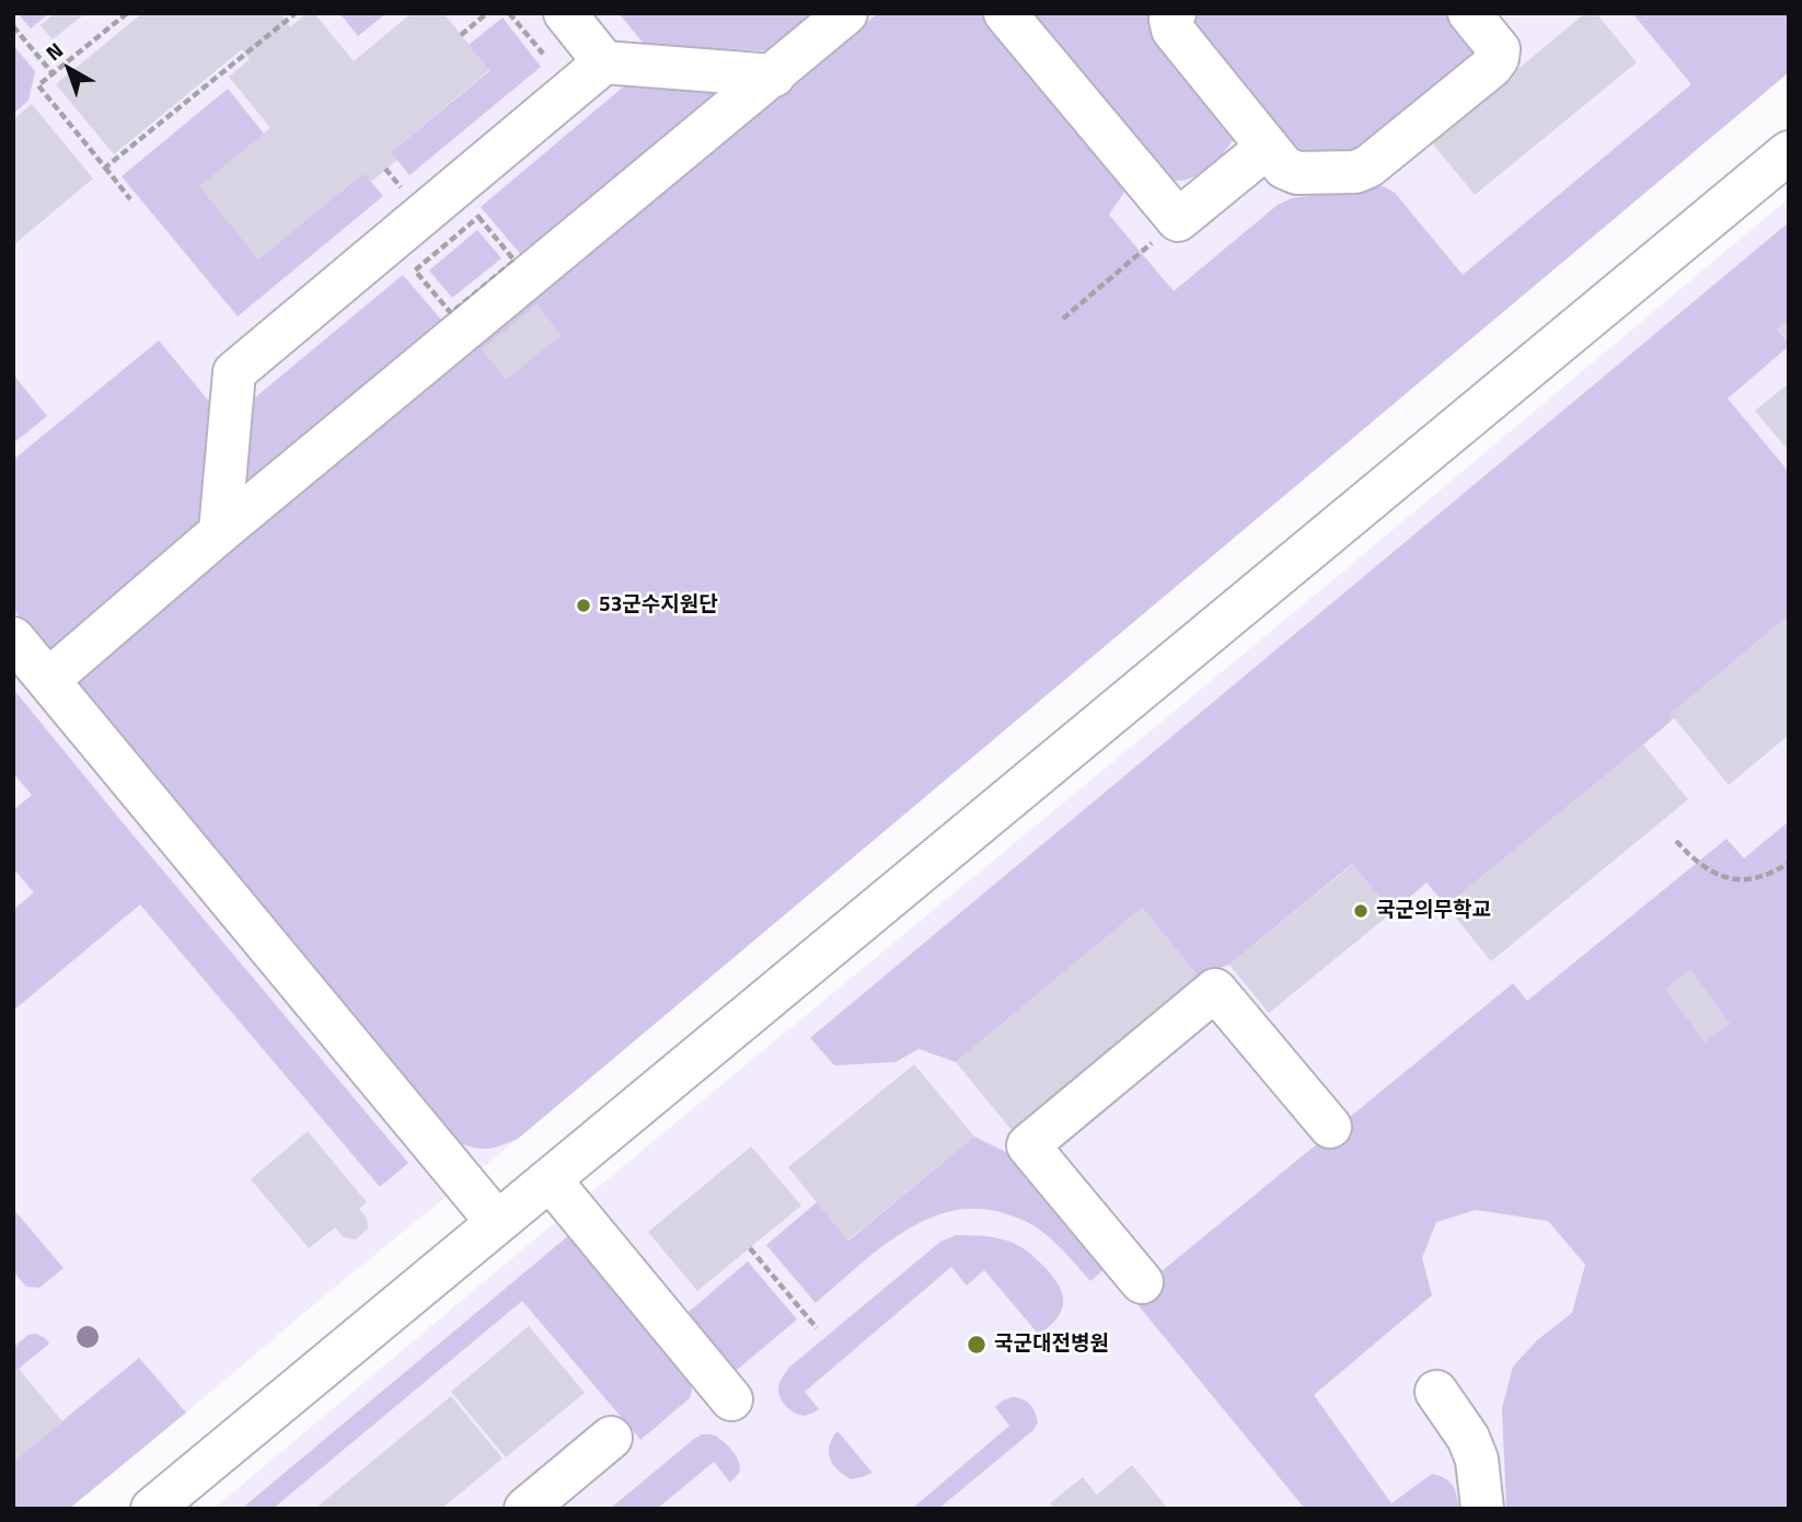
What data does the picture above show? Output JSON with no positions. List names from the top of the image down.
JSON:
{
  "places": ["53군수지원단", "국군의무학교", "국군대전병원"],
  "north": "top left"
}
